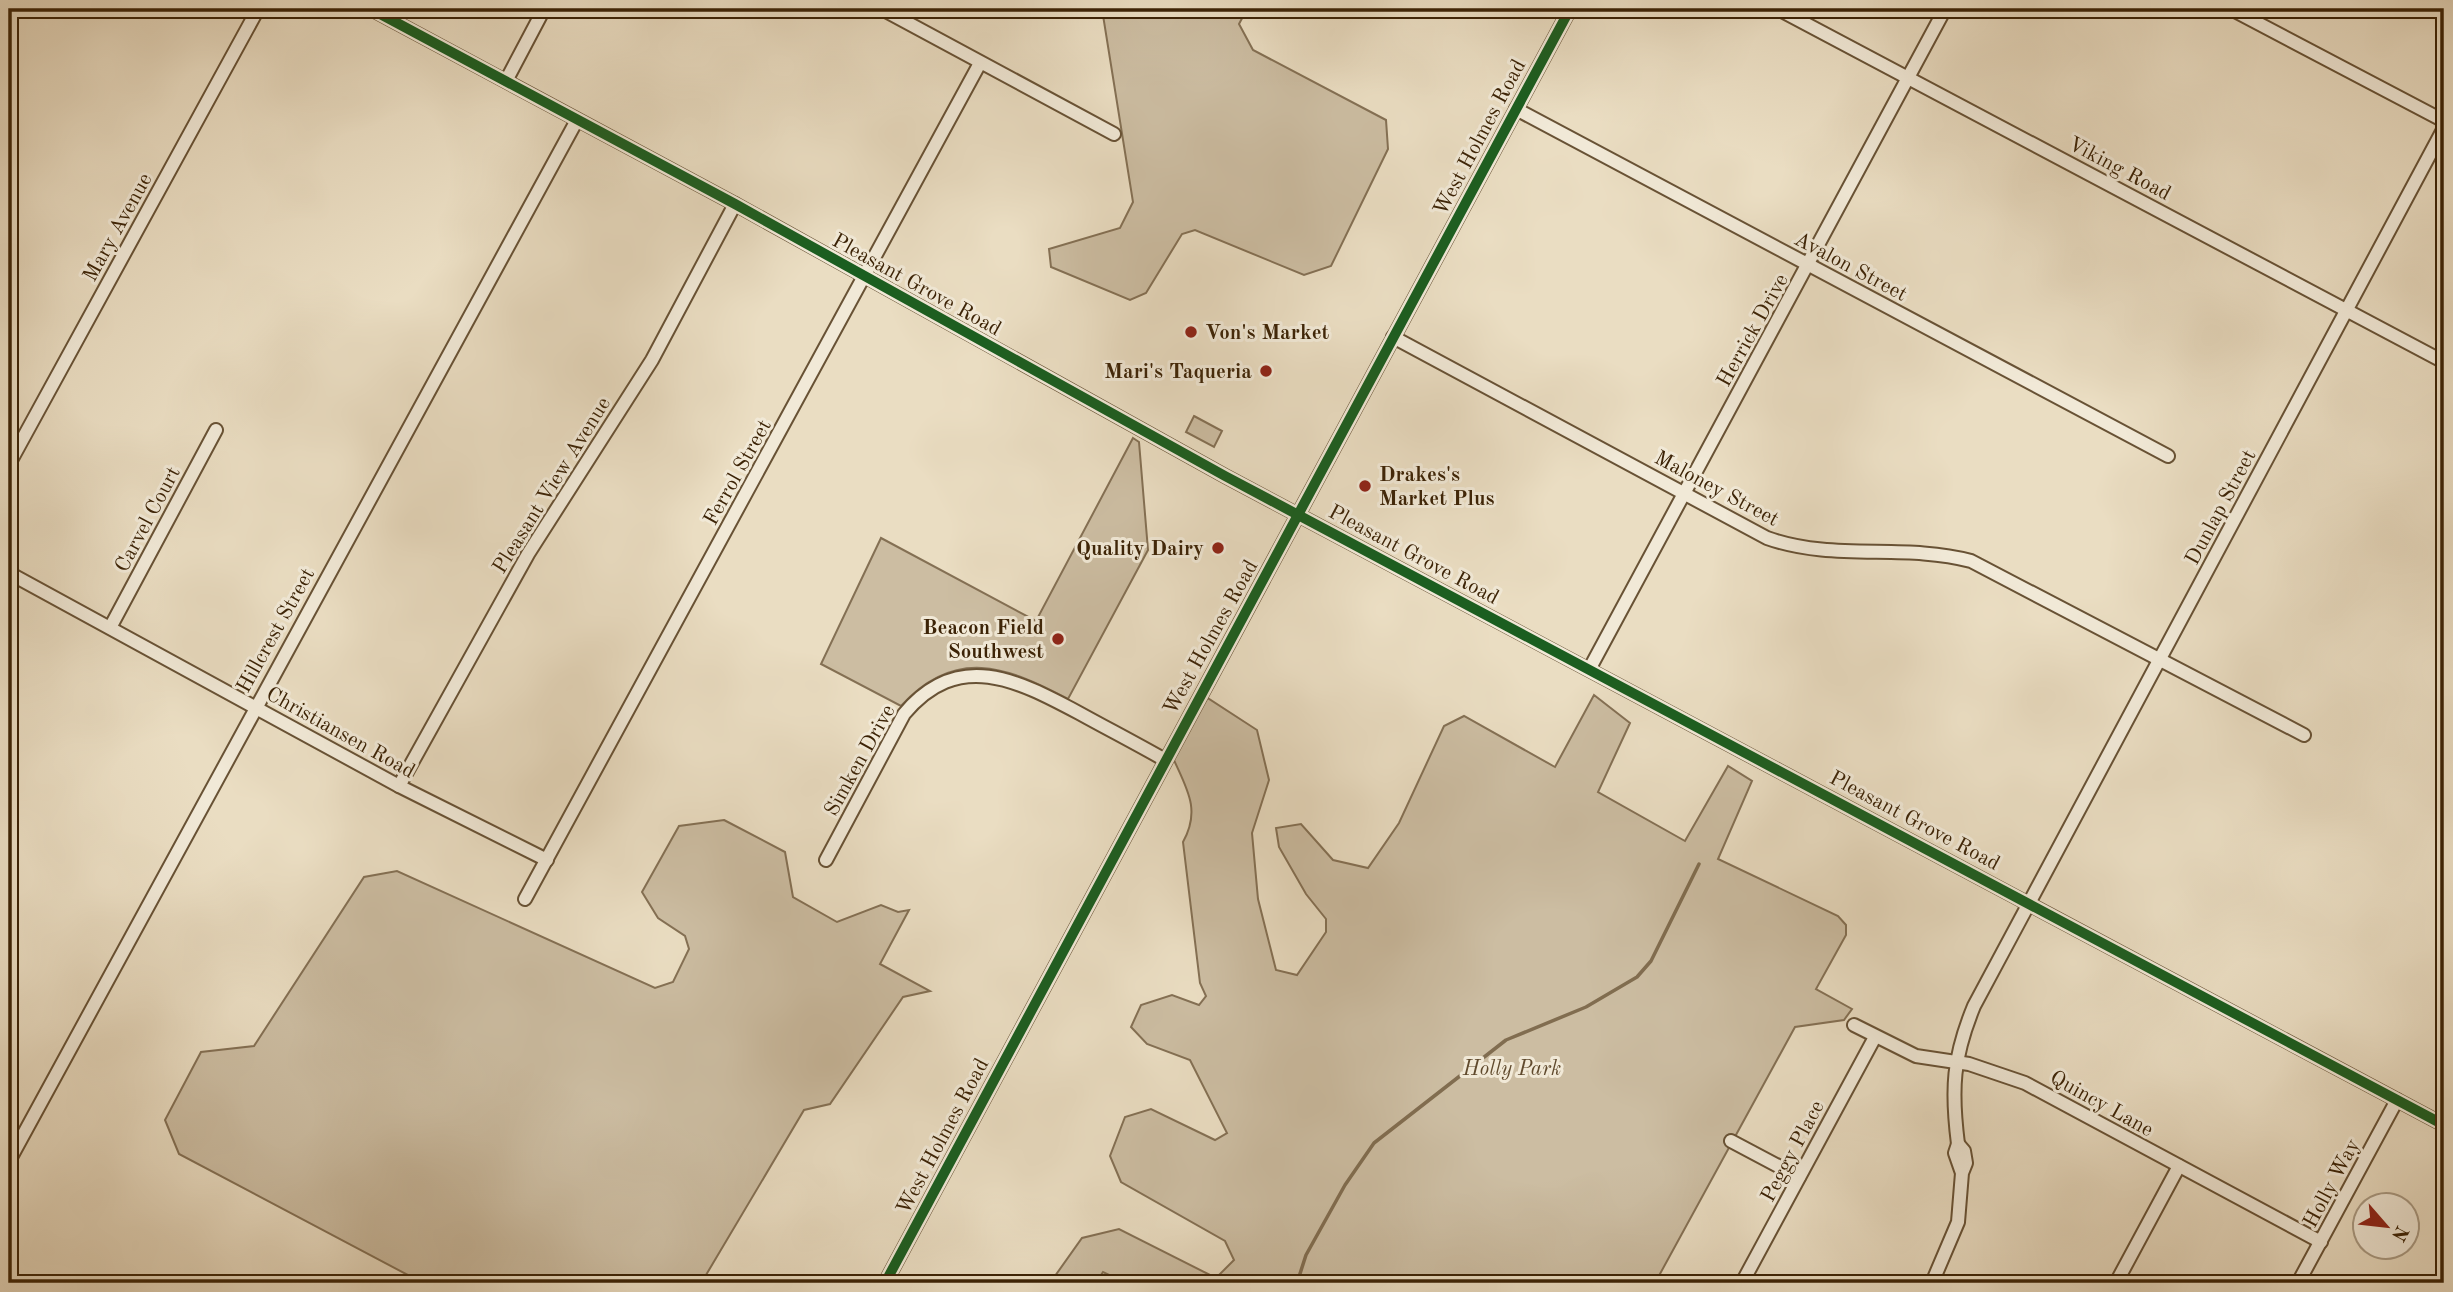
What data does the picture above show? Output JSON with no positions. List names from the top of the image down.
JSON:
{
  "streets": {
    "street": [
      "West Holmes Road",
      "Viking Road",
      "Mary Avenue",
      "Avalon Street",
      "Pleasant Grove Road",
      "Herrick Drive",
      "Ferrol Street",
      "Pleasant View Avenue",
      "Maloney Street",
      "Dunlap Street",
      "Carvel Court",
      "Hillcrest Street",
      "Christiansen Road",
      "Simken Drive",
      "Quincy Lane",
      "Peggy Place",
      "Holly Way"
    ]
  },
  "crossings": [
    ["West Holmes Road", "Avalon Street"],
    ["West Holmes Road", "Pleasant Grove Road"],
    ["West Holmes Road", "Maloney Street"],
    ["West Holmes Road", "Simken Drive"],
    ["Viking Road", "Herrick Drive"],
    ["Viking Road", "Dunlap Street"],
    ["Avalon Street", "Herrick Drive"],
    ["Pleasant Grove Road", "Herrick Drive"],
    ["Pleasant Grove Road", "Ferrol Street"],
    ["Pleasant Grove Road", "Pleasant View Avenue"],
    ["Pleasant Grove Road", "Dunlap Street"],
    ["Pleasant Grove Road", "Hillcrest Street"],
    ["Pleasant Grove Road", "Holly Way"],
    ["Herrick Drive", "Maloney Street"],
    ["Ferrol Street", "Christiansen Road"],
    ["Pleasant View Avenue", "Christiansen Road"],
    ["Maloney Street", "Dunlap Street"],
    ["Dunlap Street", "Quincy Lane"],
    ["Carvel Court", "Christiansen Road"],
    ["Hillcrest Street", "Christiansen Road"],
    ["Quincy Lane", "Peggy Place"],
    ["Quincy Lane", "Holly Way"]
  ],
  "parks": ["Holly Park"],
  "places": [
    "Von's Market",
    "Mari's Taqueria",
    "Drakes's Market Plus",
    "Quality Dairy",
    "Beacon Field Southwest"
  ],
  "north": "bottom right"
}
